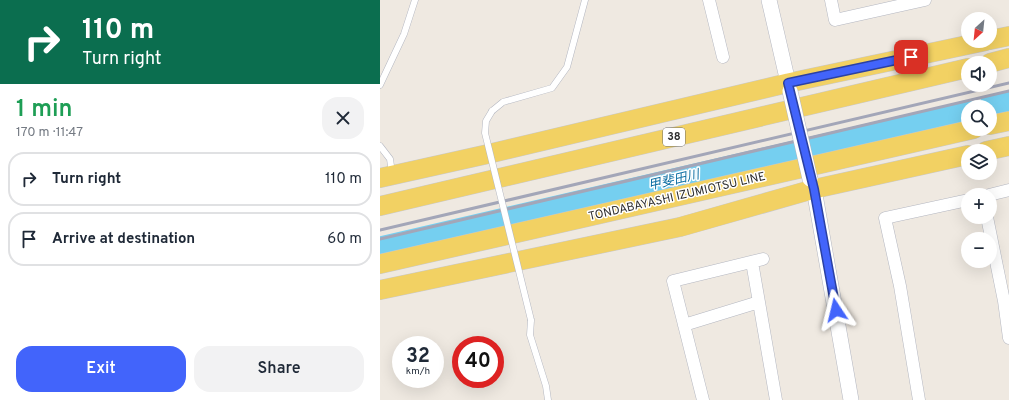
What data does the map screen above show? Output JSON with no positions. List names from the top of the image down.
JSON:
{
  "streets": {
    "main road": ["38", "TONDABAYASHI IZUMIOTSU LINE"]
  },
  "water": ["甲斐田川"],
  "north": "bottom left",
  "page": {
    "turn": ["110 m", "Turn right"],
    "map_buttons": ["+", "−"],
    "heading": ["1 min", "170 m · 11:47"],
    "list": [
      {
        "name": "Turn right",
        "value": "110 m"
      },
      {
        "name": "Arrive at destination",
        "value": "60 m"
      }
    ],
    "speed": "32 km/h",
    "limit": "40",
    "buttons": ["Exit", "Share"]
  }
}
